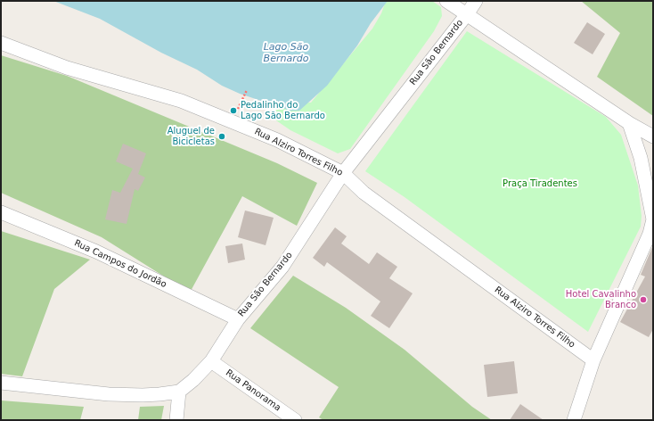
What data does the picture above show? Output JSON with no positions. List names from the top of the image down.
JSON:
{
  "streets": {
    "street": [
      "Rua São Bernardo",
      "Rua Alziro Torres Filho",
      "Rua Campos do Jordão",
      "Rua Panorama"
    ]
  },
  "crossings": [
    ["Rua São Bernardo", "Rua Alziro Torres Filho"],
    ["Rua São Bernardo", "Rua Campos do Jordão"],
    ["Rua São Bernardo", "Rua Panorama"]
  ],
  "water": ["Lago São Bernardo"],
  "parks": ["Praça Tiradentes"],
  "places": ["Pedalinho do Lago São Bernardo", "Aluguel de Bicicletas", "Hotel Cavalinho Branco"]
}
